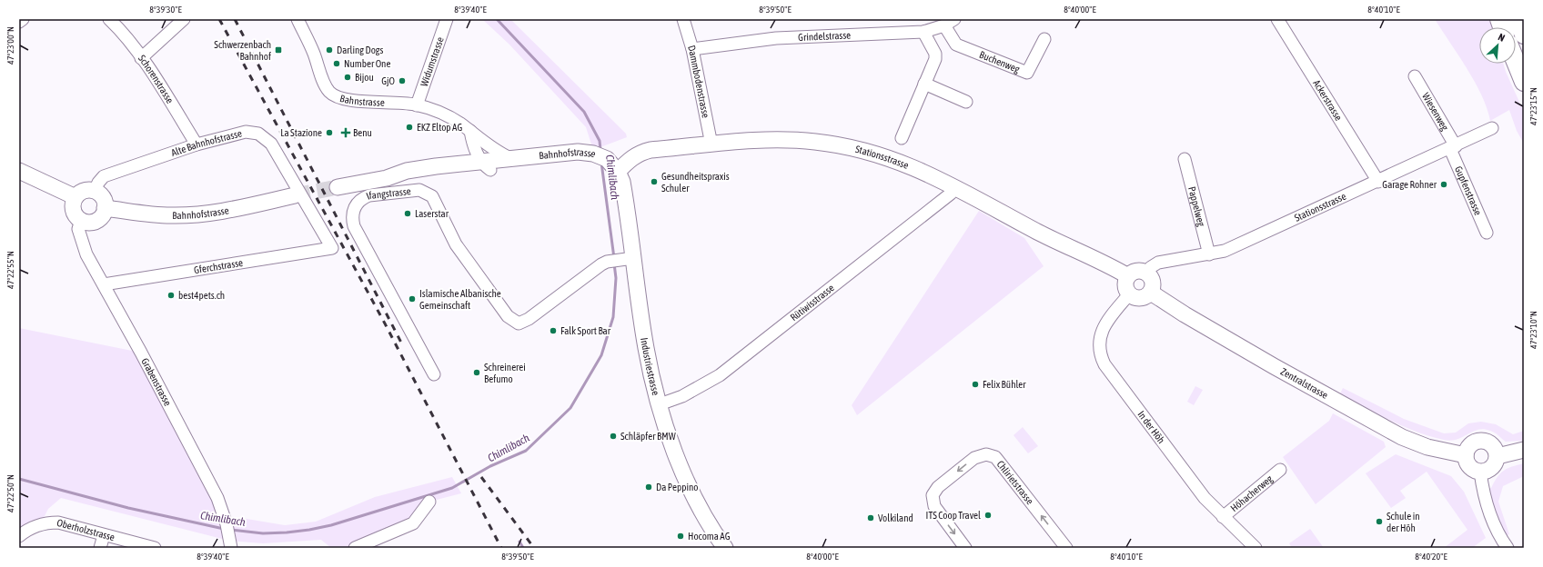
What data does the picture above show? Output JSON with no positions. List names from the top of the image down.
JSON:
{
  "streets": {
    "main road": [
      "Bahnhofstrasse",
      "Stationsstrasse",
      "Industriestrasse",
      "Zentralstrasse"
    ],
    "street": [
      "Grindelstrasse",
      "Widumstrasse",
      "Buchenweg",
      "Schorenstrasse",
      "Dammbodenstrasse",
      "Bahnstrasse",
      "Ackerstrasse",
      "Wiesenweg",
      "Alte Bahnhofstrasse",
      "Gupfenstrasse",
      "Ifangstrasse",
      "Pappelweg",
      "Gferchstrasse",
      "Rütiwisstrasse",
      "Grabenstrasse",
      "In der Höh",
      "Chlirietstrasse",
      "Höhacherweg",
      "Oberholzstrasse"
    ]
  },
  "crossings": [
    ["Grindelstrasse", "Buchenweg"],
    ["Grindelstrasse", "Dammbodenstrasse"],
    ["Widumstrasse", "Bahnstrasse"],
    ["Schorenstrasse", "Alte Bahnhofstrasse"],
    ["Dammbodenstrasse", "Stationsstrasse"],
    ["Bahnstrasse", "Bahnhofstrasse"],
    ["Ackerstrasse", "Stationsstrasse"],
    ["Wiesenweg", "Stationsstrasse"],
    ["Wiesenweg", "Gupfenstrasse"],
    ["Alte Bahnhofstrasse", "Bahnhofstrasse"],
    ["Alte Bahnhofstrasse", "Gferchstrasse"],
    ["Alte Bahnhofstrasse", "Grabenstrasse"],
    ["Bahnhofstrasse", "Stationsstrasse"],
    ["Bahnhofstrasse", "Industriestrasse"],
    ["Bahnhofstrasse", "Grabenstrasse"],
    ["Stationsstrasse", "Gupfenstrasse"],
    ["Stationsstrasse", "Pappelweg"],
    ["Stationsstrasse", "Rütiwisstrasse"],
    ["Stationsstrasse", "Industriestrasse"],
    ["Stationsstrasse", "Zentralstrasse"],
    ["Stationsstrasse", "In der Höh"],
    ["Ifangstrasse", "Industriestrasse"],
    ["Gferchstrasse", "Grabenstrasse"],
    ["Rütiwisstrasse", "Industriestrasse"],
    ["Zentralstrasse", "In der Höh"],
    ["In der Höh", "Höhacherweg"]
  ],
  "water": ["Chimlibach"],
  "places": {
    "transit": ["Schwerzenbach Bahnhof"],
    "other": [
      "Darling Dogs",
      "Number One",
      "Bijou",
      "GjO",
      "EKZ Eltop AG",
      "La Stazione",
      "Gesundheitspraxis Schuler",
      "Garage Rohner",
      "Laserstar",
      "best4pets.ch",
      "Islamische Albanische Gemeinschaft",
      "Falk Sport Bar",
      "Schreinerei Befumo",
      "Felix Bühler",
      "Schläpfer BMW",
      "Da Peppino",
      "ITS Coop Travel",
      "Volkiland",
      "Schule in der Höh",
      "Hocoma AG"
    ],
    "health": ["Benu"]
  },
  "north": "top right",
  "coordinates": [
    "8°39'30\"E",
    "8°39'40\"E",
    "8°39'50\"E",
    "8°40'00\"E",
    "8°40'10\"E",
    "47°23'00\"N",
    "47°23'15\"N",
    "47°22'55\"N",
    "47°23'10\"N",
    "47°22'50\"N",
    "8°40'20\"E"
  ]
}
